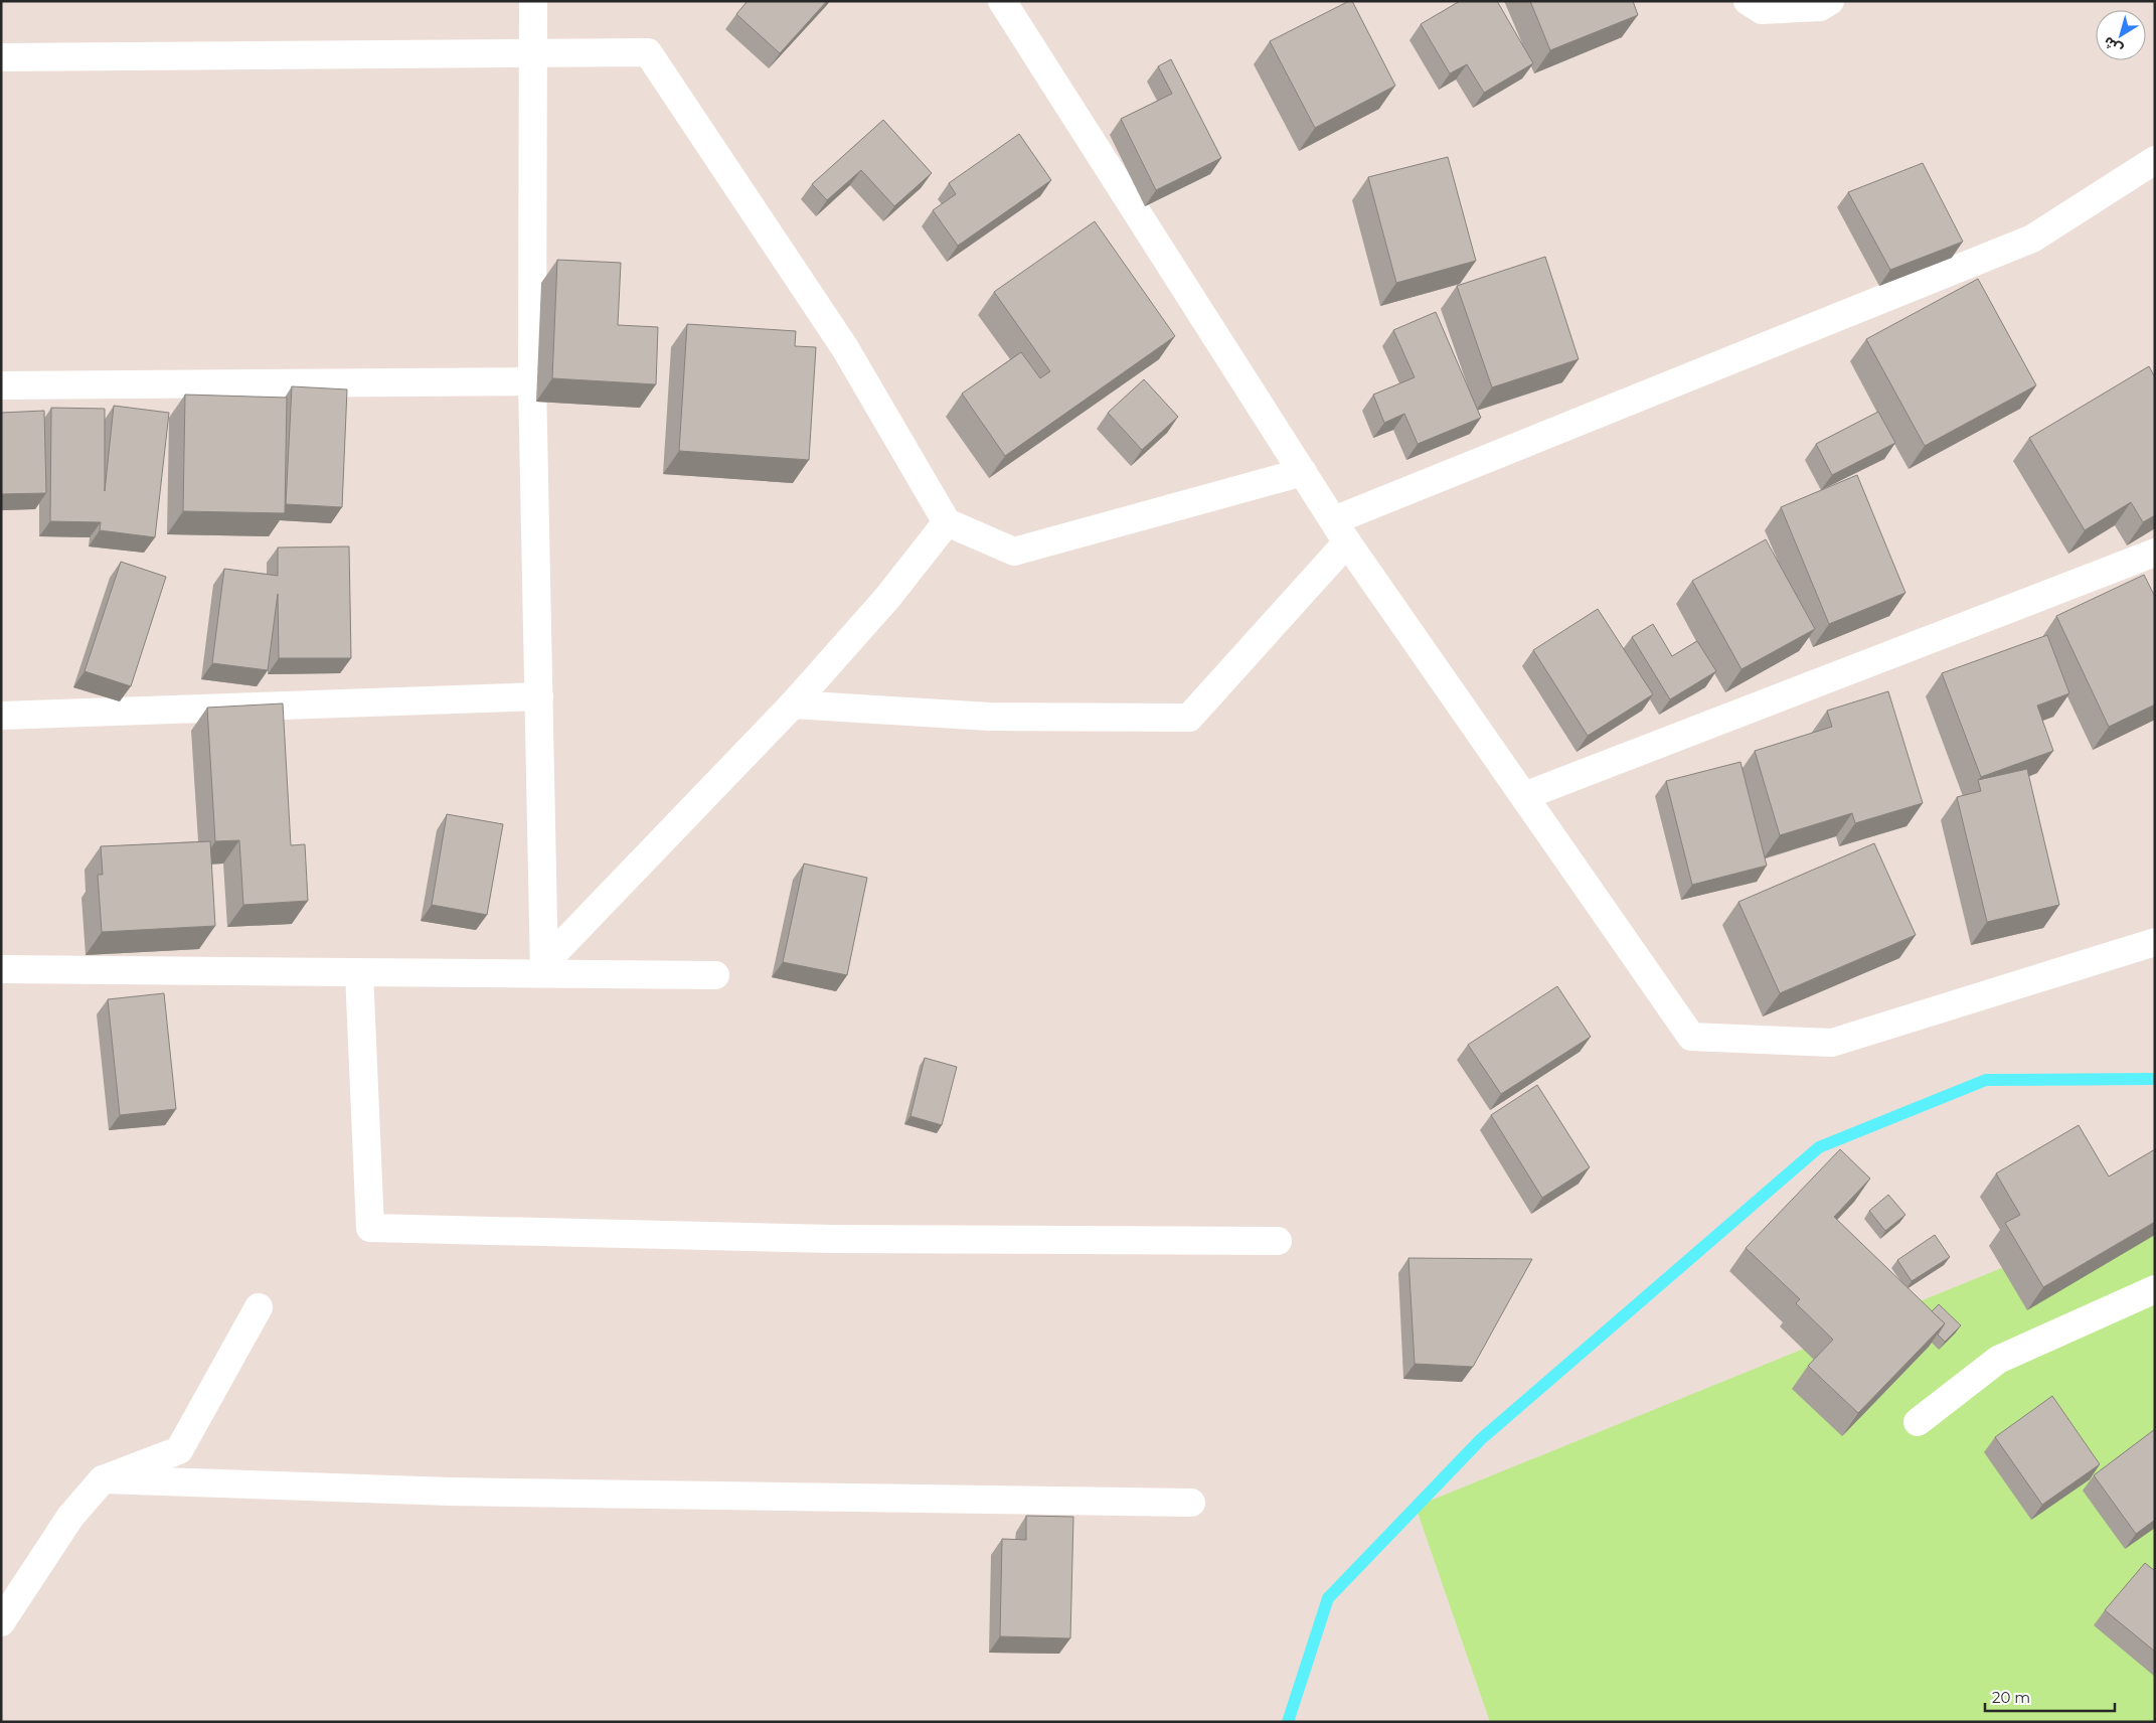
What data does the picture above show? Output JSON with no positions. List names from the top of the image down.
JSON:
{
  "scale_bar": "20 m",
  "north": "bottom left"
}
